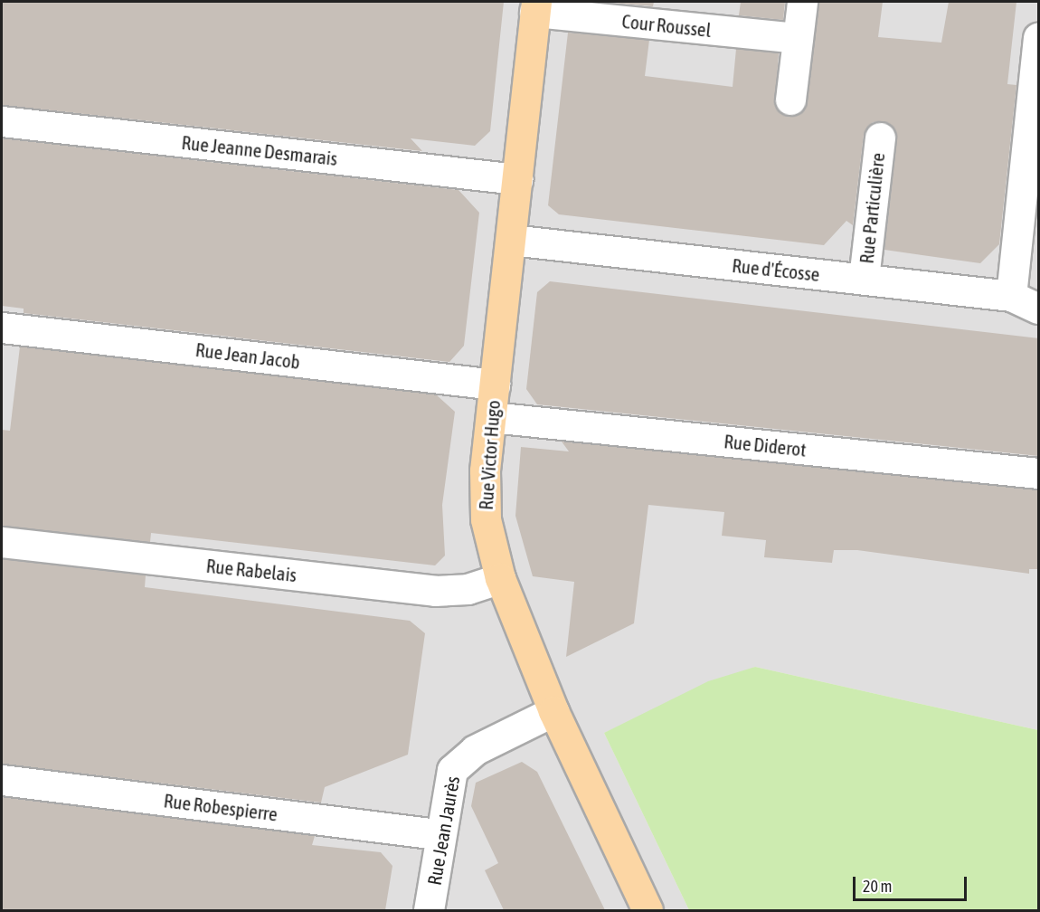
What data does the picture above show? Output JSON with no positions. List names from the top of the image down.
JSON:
{
  "streets": {
    "main road": ["Rue Victor Hugo"],
    "street": [
      "Cour Roussel",
      "Rue Jeanne Desmarais",
      "Rue Particulière",
      "Rue d'Écosse",
      "Rue Jean Jacob",
      "Rue Diderot",
      "Rue Rabelais",
      "Rue Robespierre",
      "Rue Jean Jaurès"
    ]
  },
  "crossings": [
    ["Cour Roussel", "Rue Victor Hugo"],
    ["Rue Jeanne Desmarais", "Rue Victor Hugo"],
    ["Rue Particulière", "Rue d'Écosse"],
    ["Rue d'Écosse", "Rue Victor Hugo"],
    ["Rue Jean Jacob", "Rue Victor Hugo"],
    ["Rue Diderot", "Rue Victor Hugo"],
    ["Rue Victor Hugo", "Rue Rabelais"],
    ["Rue Victor Hugo", "Rue Jean Jaurès"],
    ["Rue Robespierre", "Rue Jean Jaurès"]
  ],
  "scale_bar": "20 m"
}
